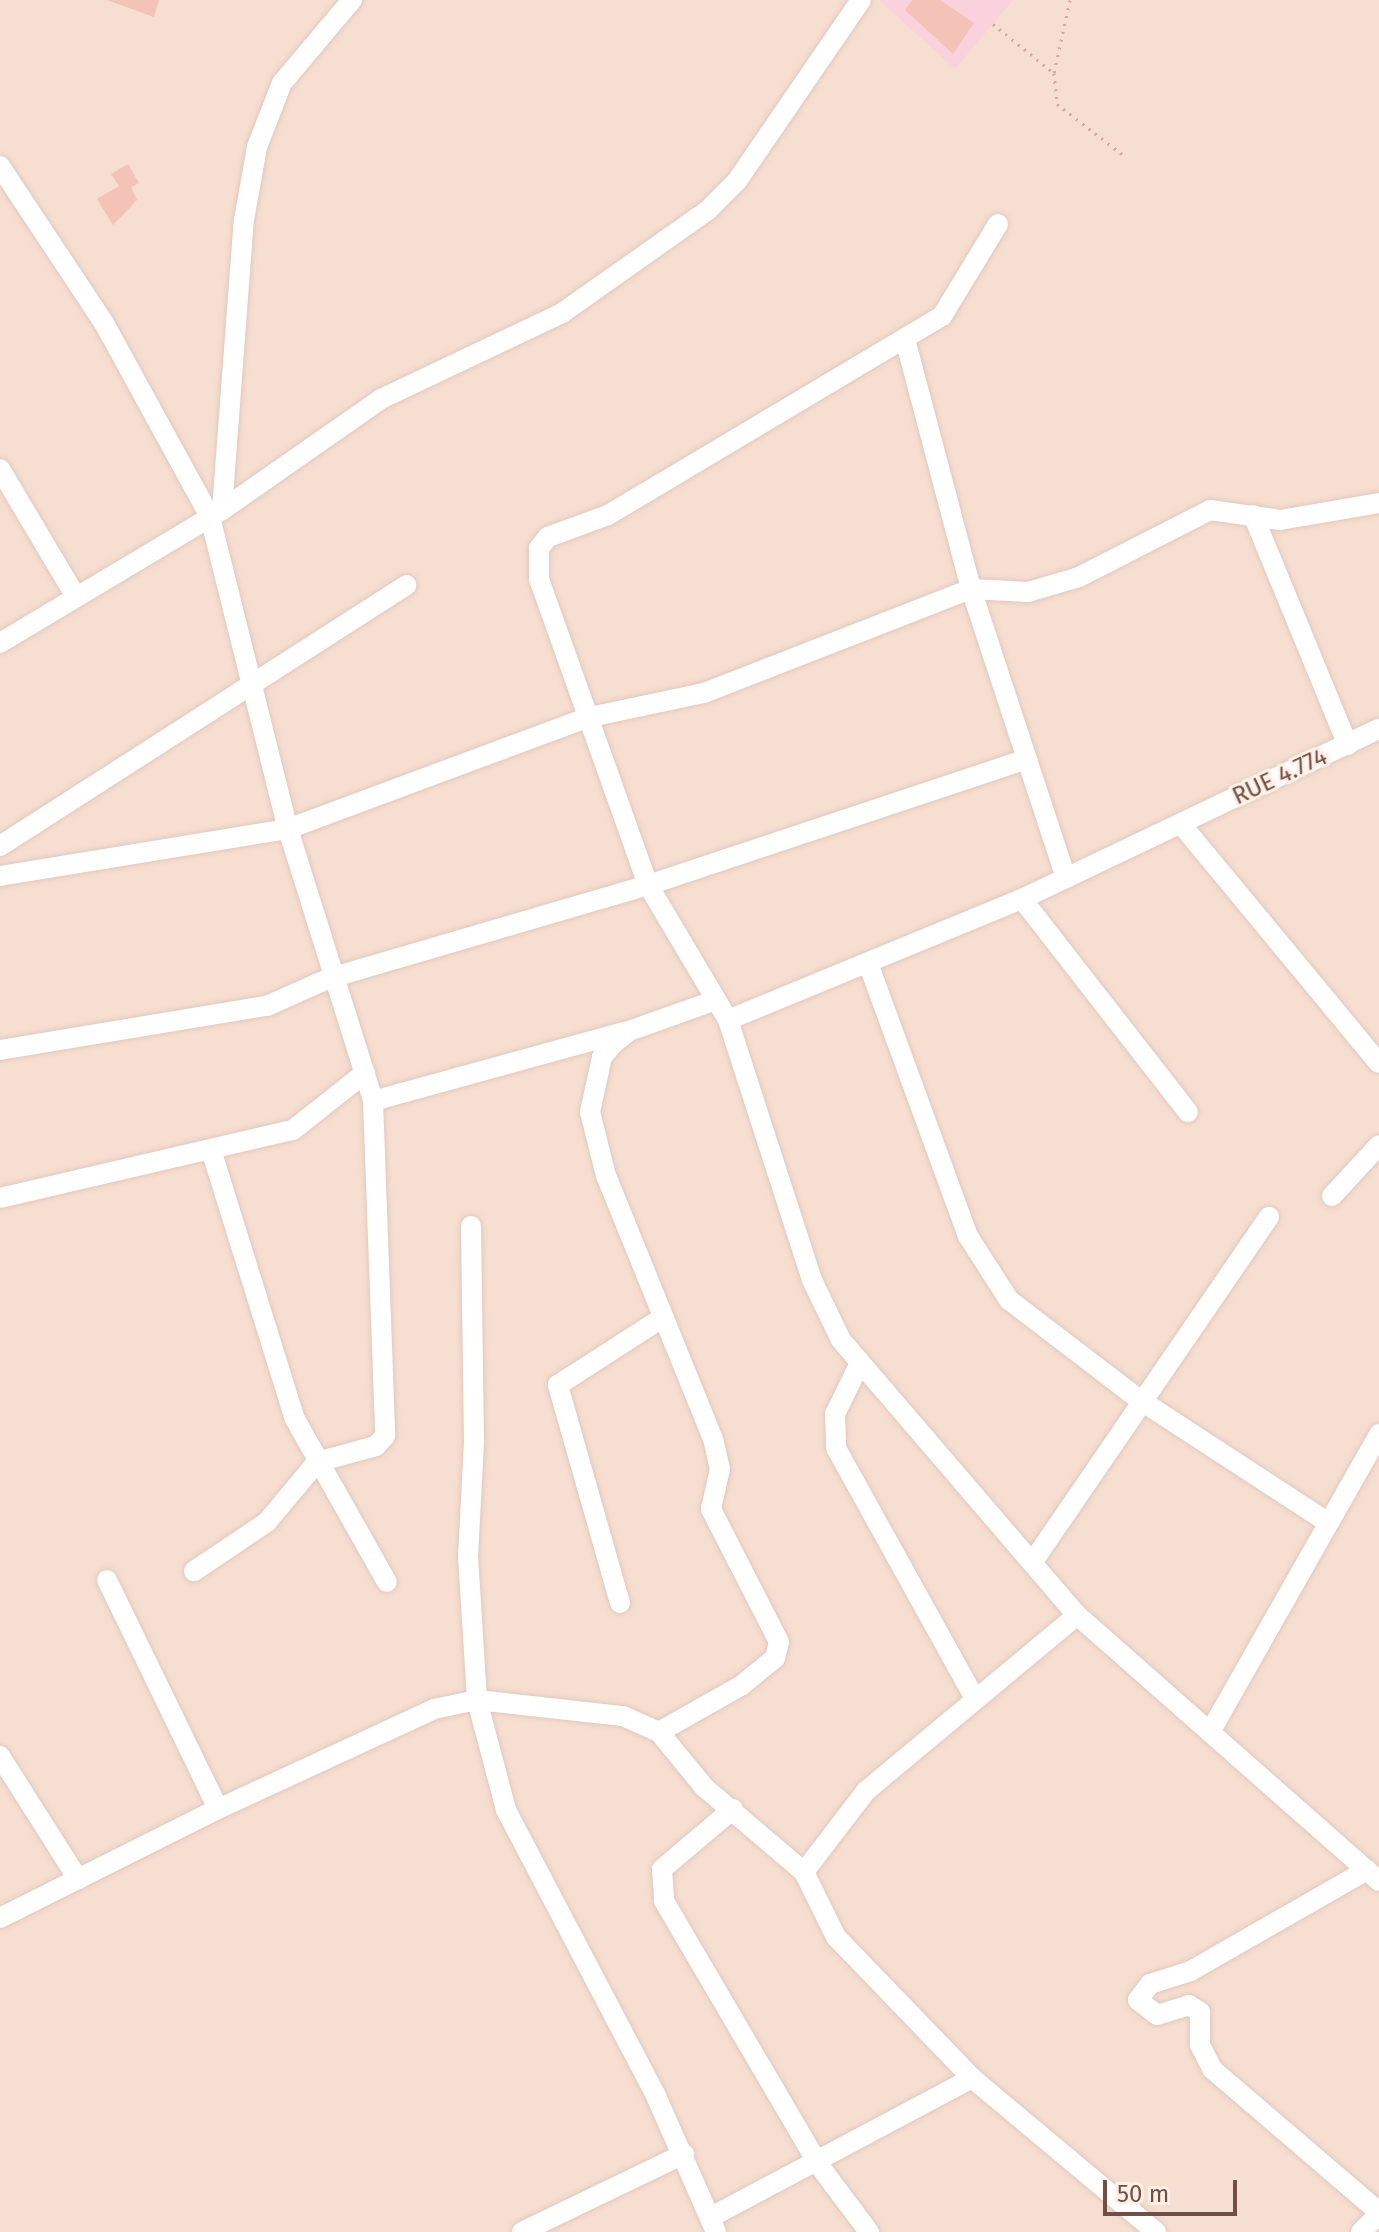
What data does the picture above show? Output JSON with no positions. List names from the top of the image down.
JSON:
{
  "streets": {
    "street": ["RUE 4.774"]
  },
  "scale_bar": "50 m"
}
